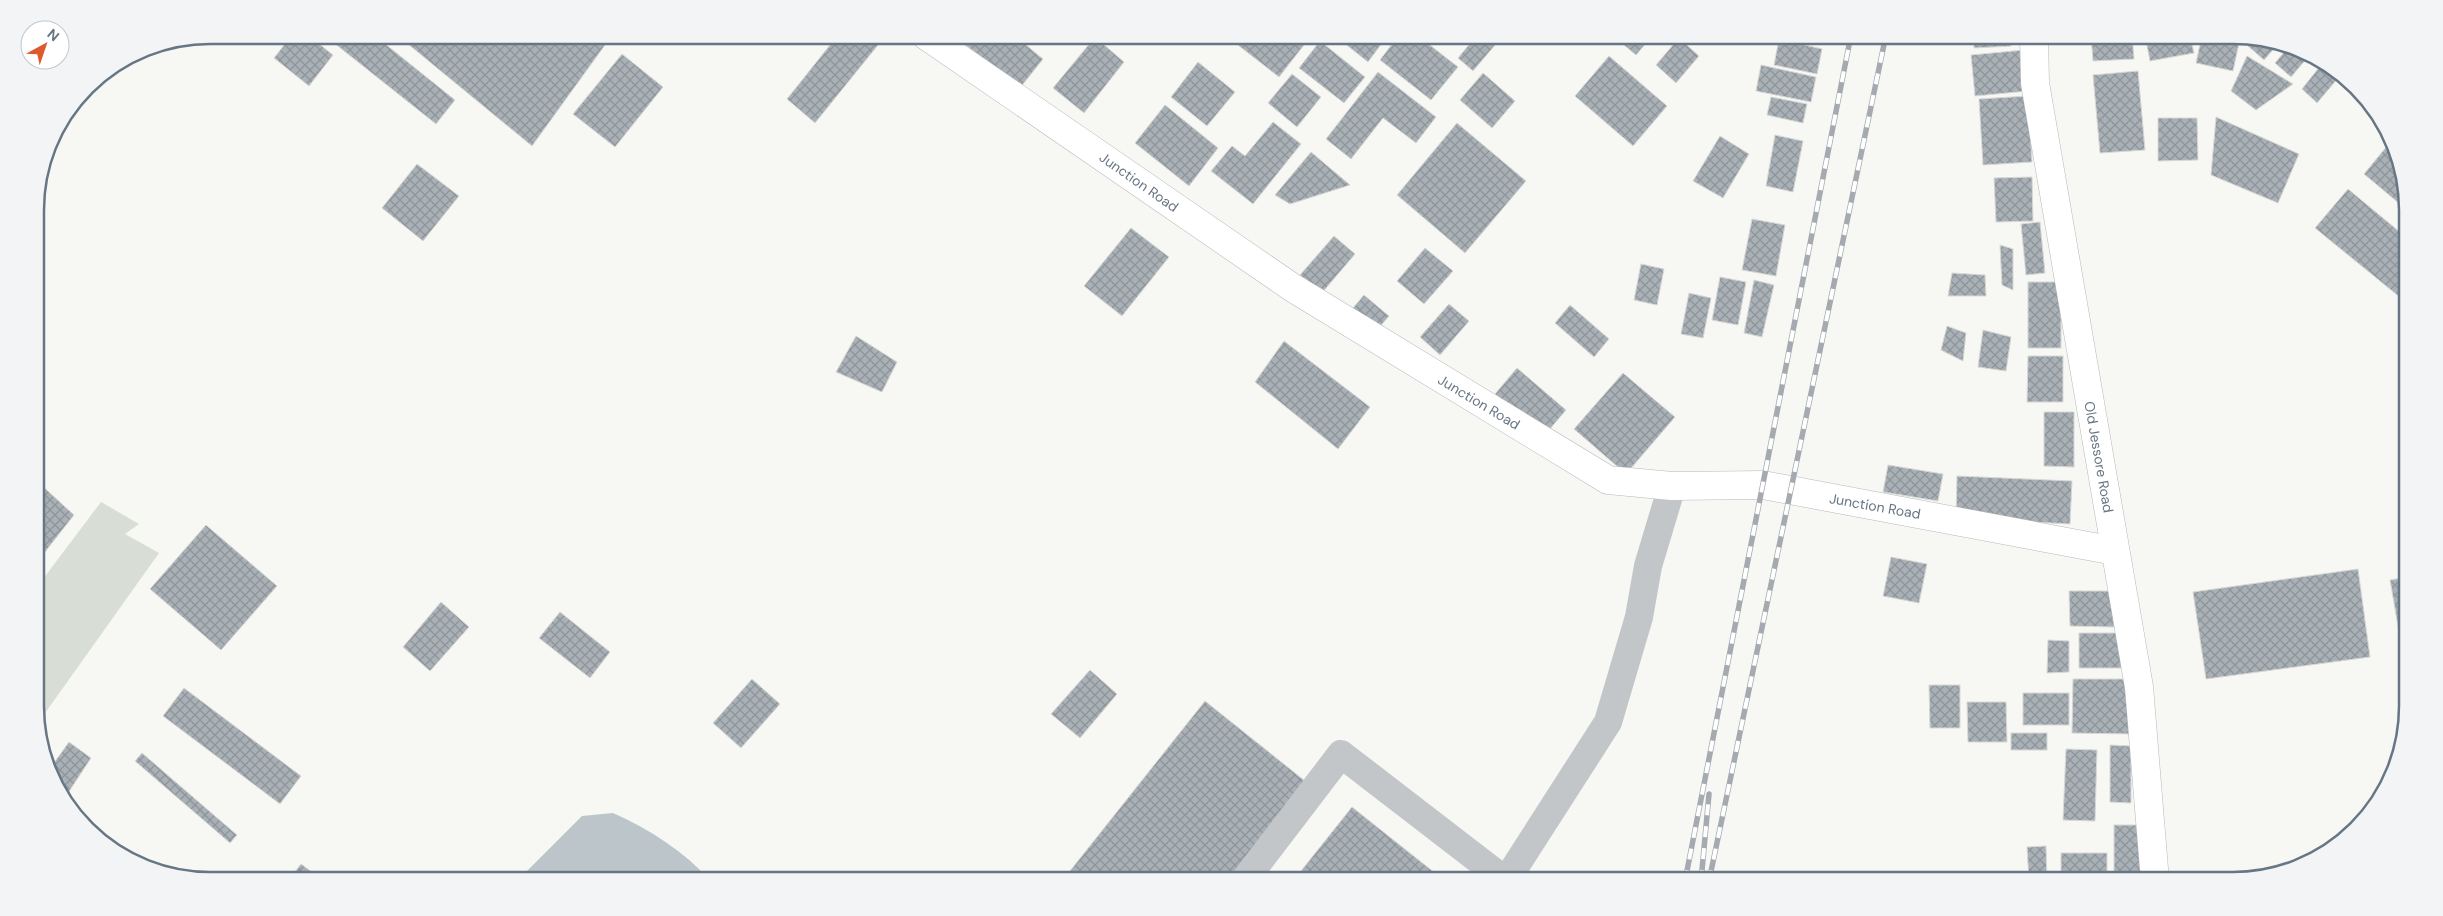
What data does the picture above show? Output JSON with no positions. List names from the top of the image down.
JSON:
{
  "streets": {
    "main road": ["Junction Road", "Old Jessore Road"]
  },
  "crossings": [
    ["Junction Road", "Old Jessore Road"]
  ],
  "north": "top right"
}
